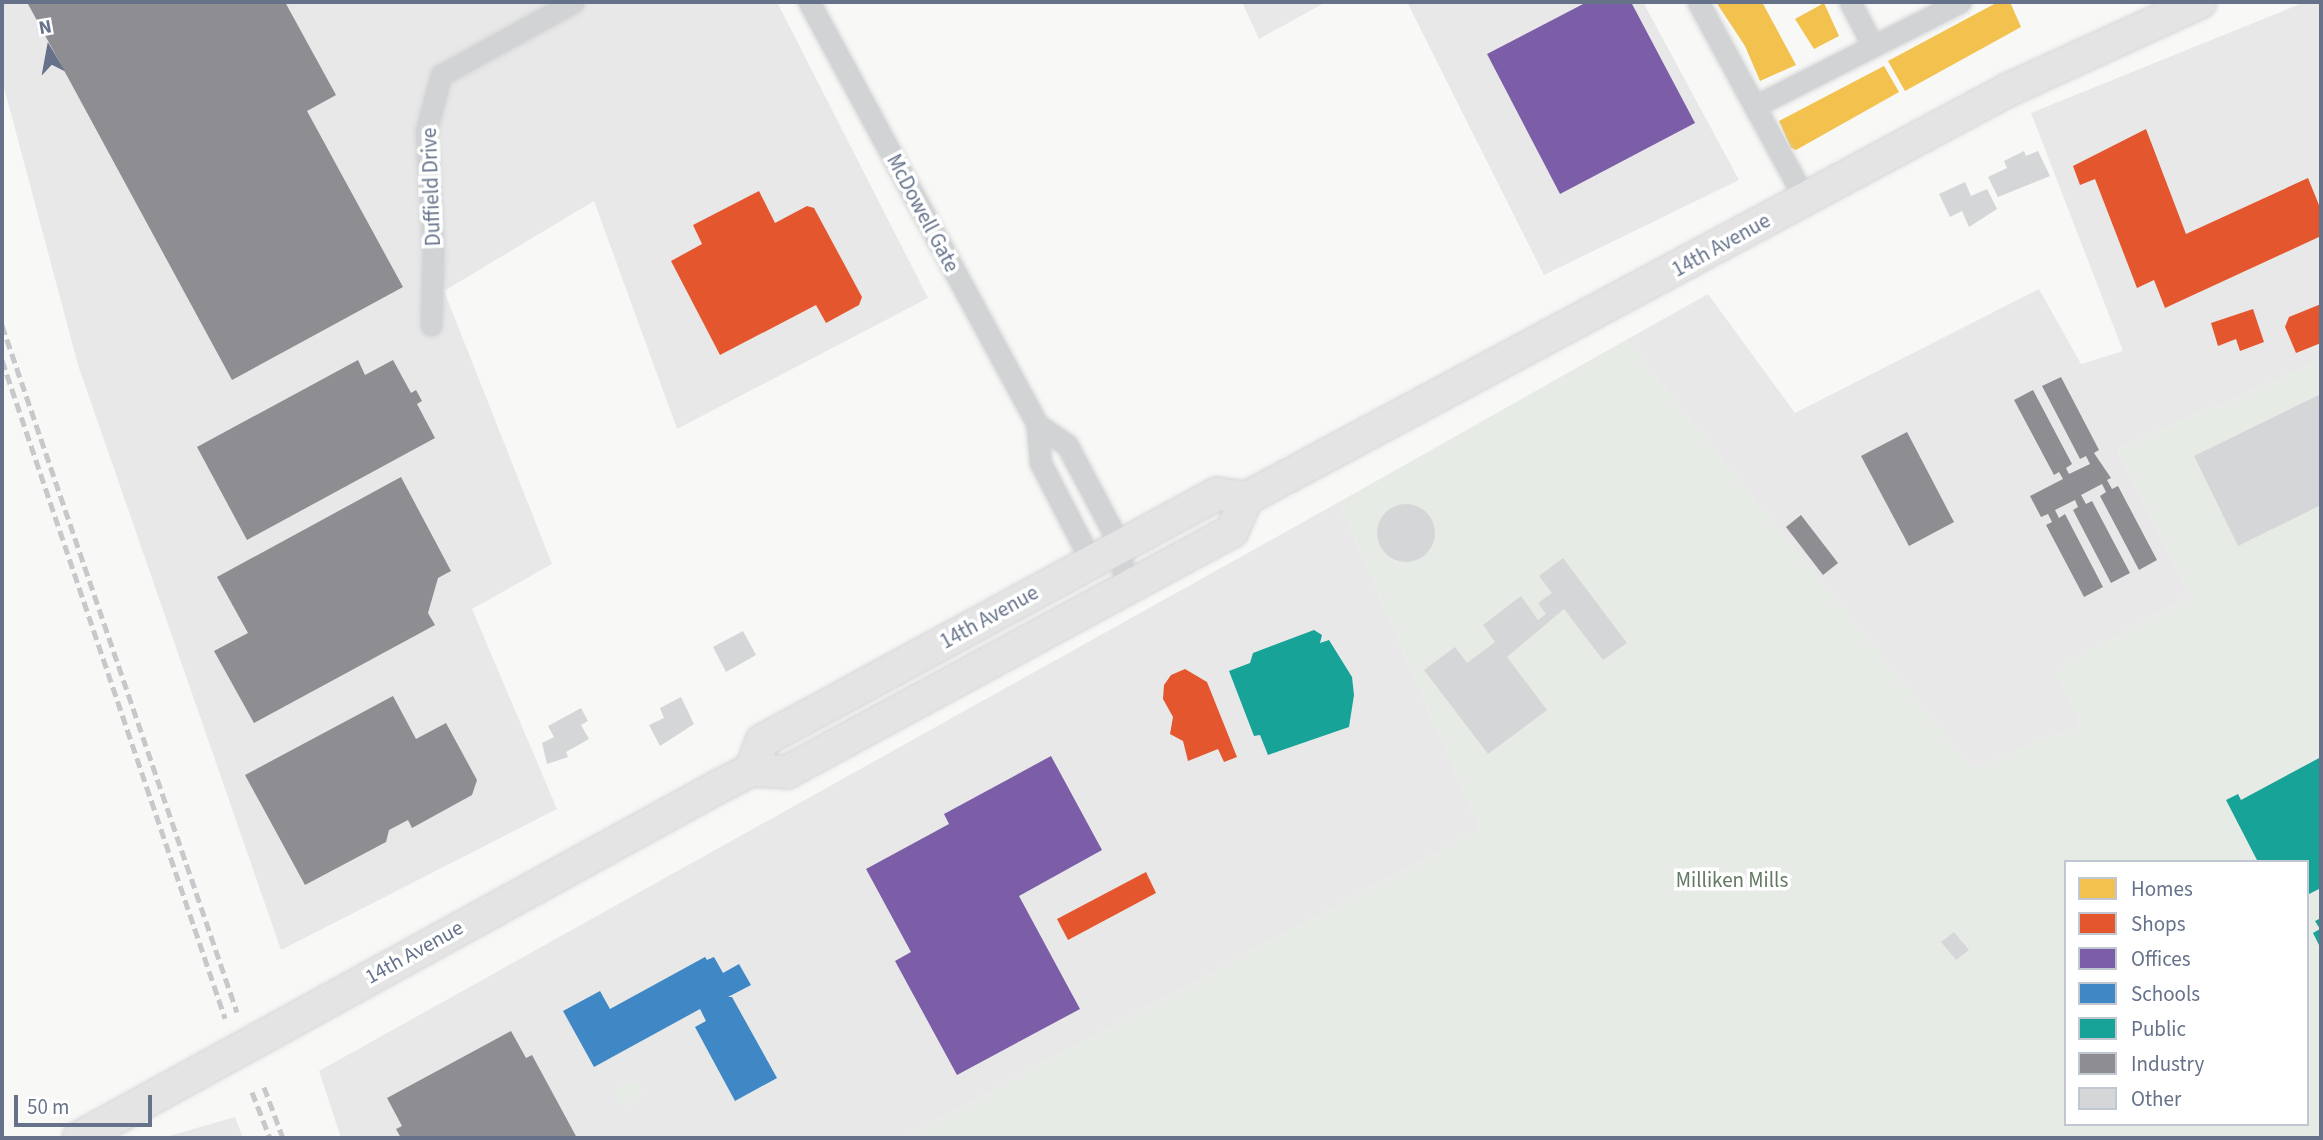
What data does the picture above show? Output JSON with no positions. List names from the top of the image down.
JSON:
{
  "streets": {
    "main road": ["14th Avenue"],
    "street": ["Duffield Drive", "McDowell Gate"]
  },
  "crossings": [
    ["McDowell Gate", "14th Avenue"]
  ],
  "parks": ["Milliken Mills"],
  "legend": [
    "Homes",
    "Shops",
    "Offices",
    "Schools",
    "Public",
    "Industry",
    "Other"
  ],
  "scale_bar": "50 m",
  "north": "top"
}
